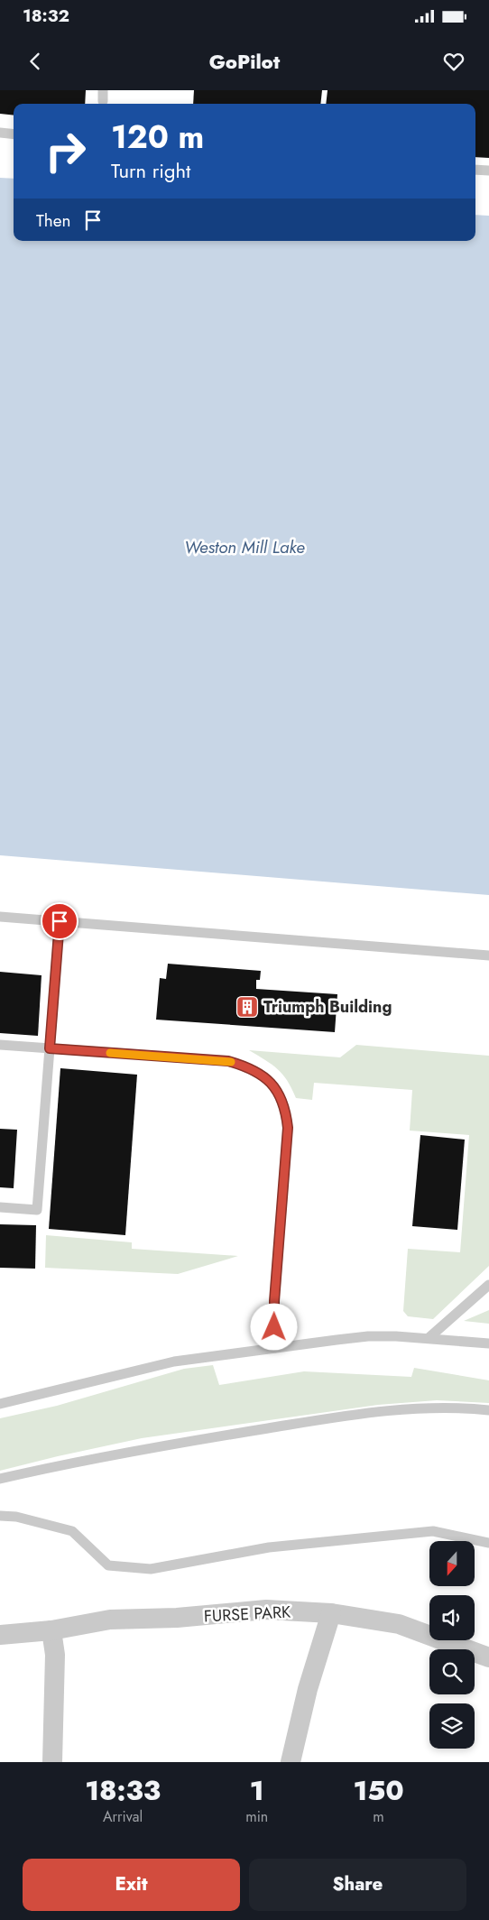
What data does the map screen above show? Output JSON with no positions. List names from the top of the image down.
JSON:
{
  "streets": {
    "street": ["FURSE PARK"]
  },
  "water": ["Weston Mill Lake"],
  "places": {
    "building": ["Triumph Building"]
  },
  "north": "bottom",
  "page": {
    "status": "18:32",
    "header": "GoPilot",
    "turn": ["120 m", "Turn right"],
    "then": "Then",
    "eta": [
      "18:33",
      "Arrival",
      "1",
      "min",
      "150",
      "m"
    ],
    "buttons": ["Exit", "Share"]
  }
}
